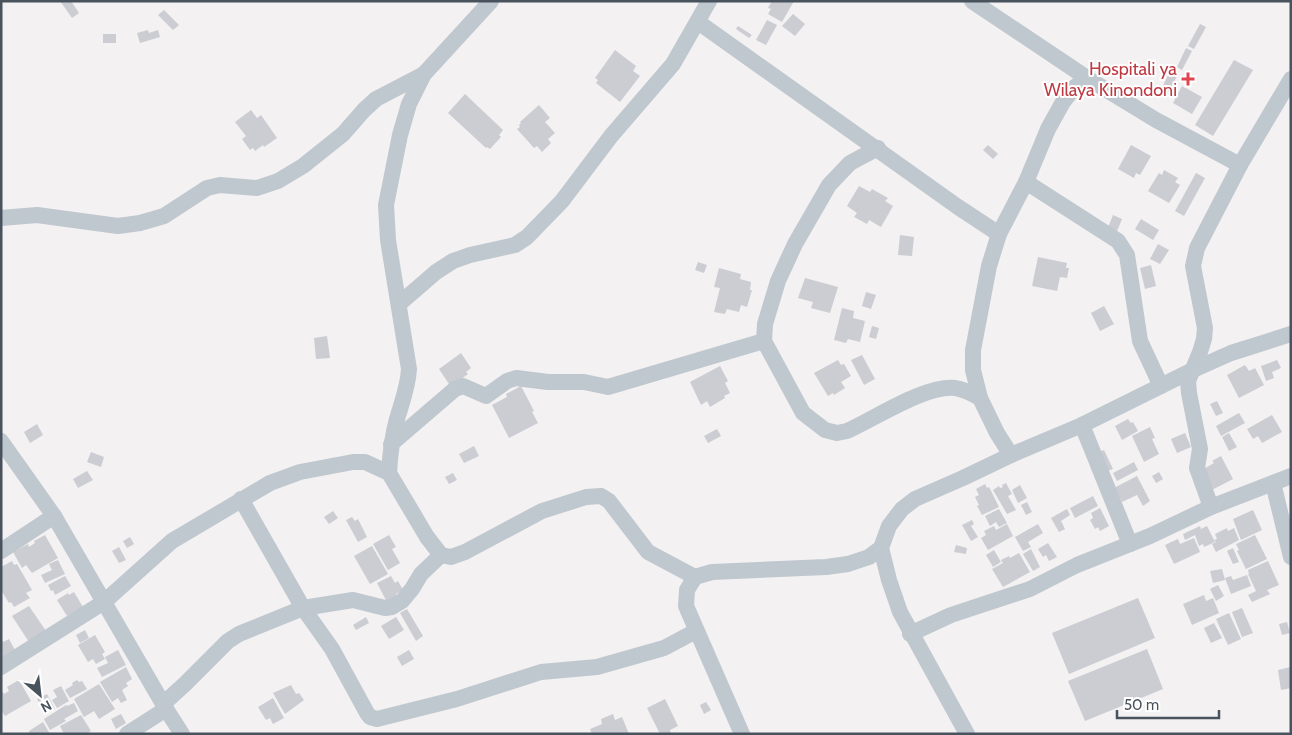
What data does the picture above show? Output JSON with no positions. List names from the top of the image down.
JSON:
{
  "places": {
    "health": ["Hospitali ya Wilaya Kinondoni"]
  },
  "scale_bar": "50 m",
  "north": "bottom right"
}
